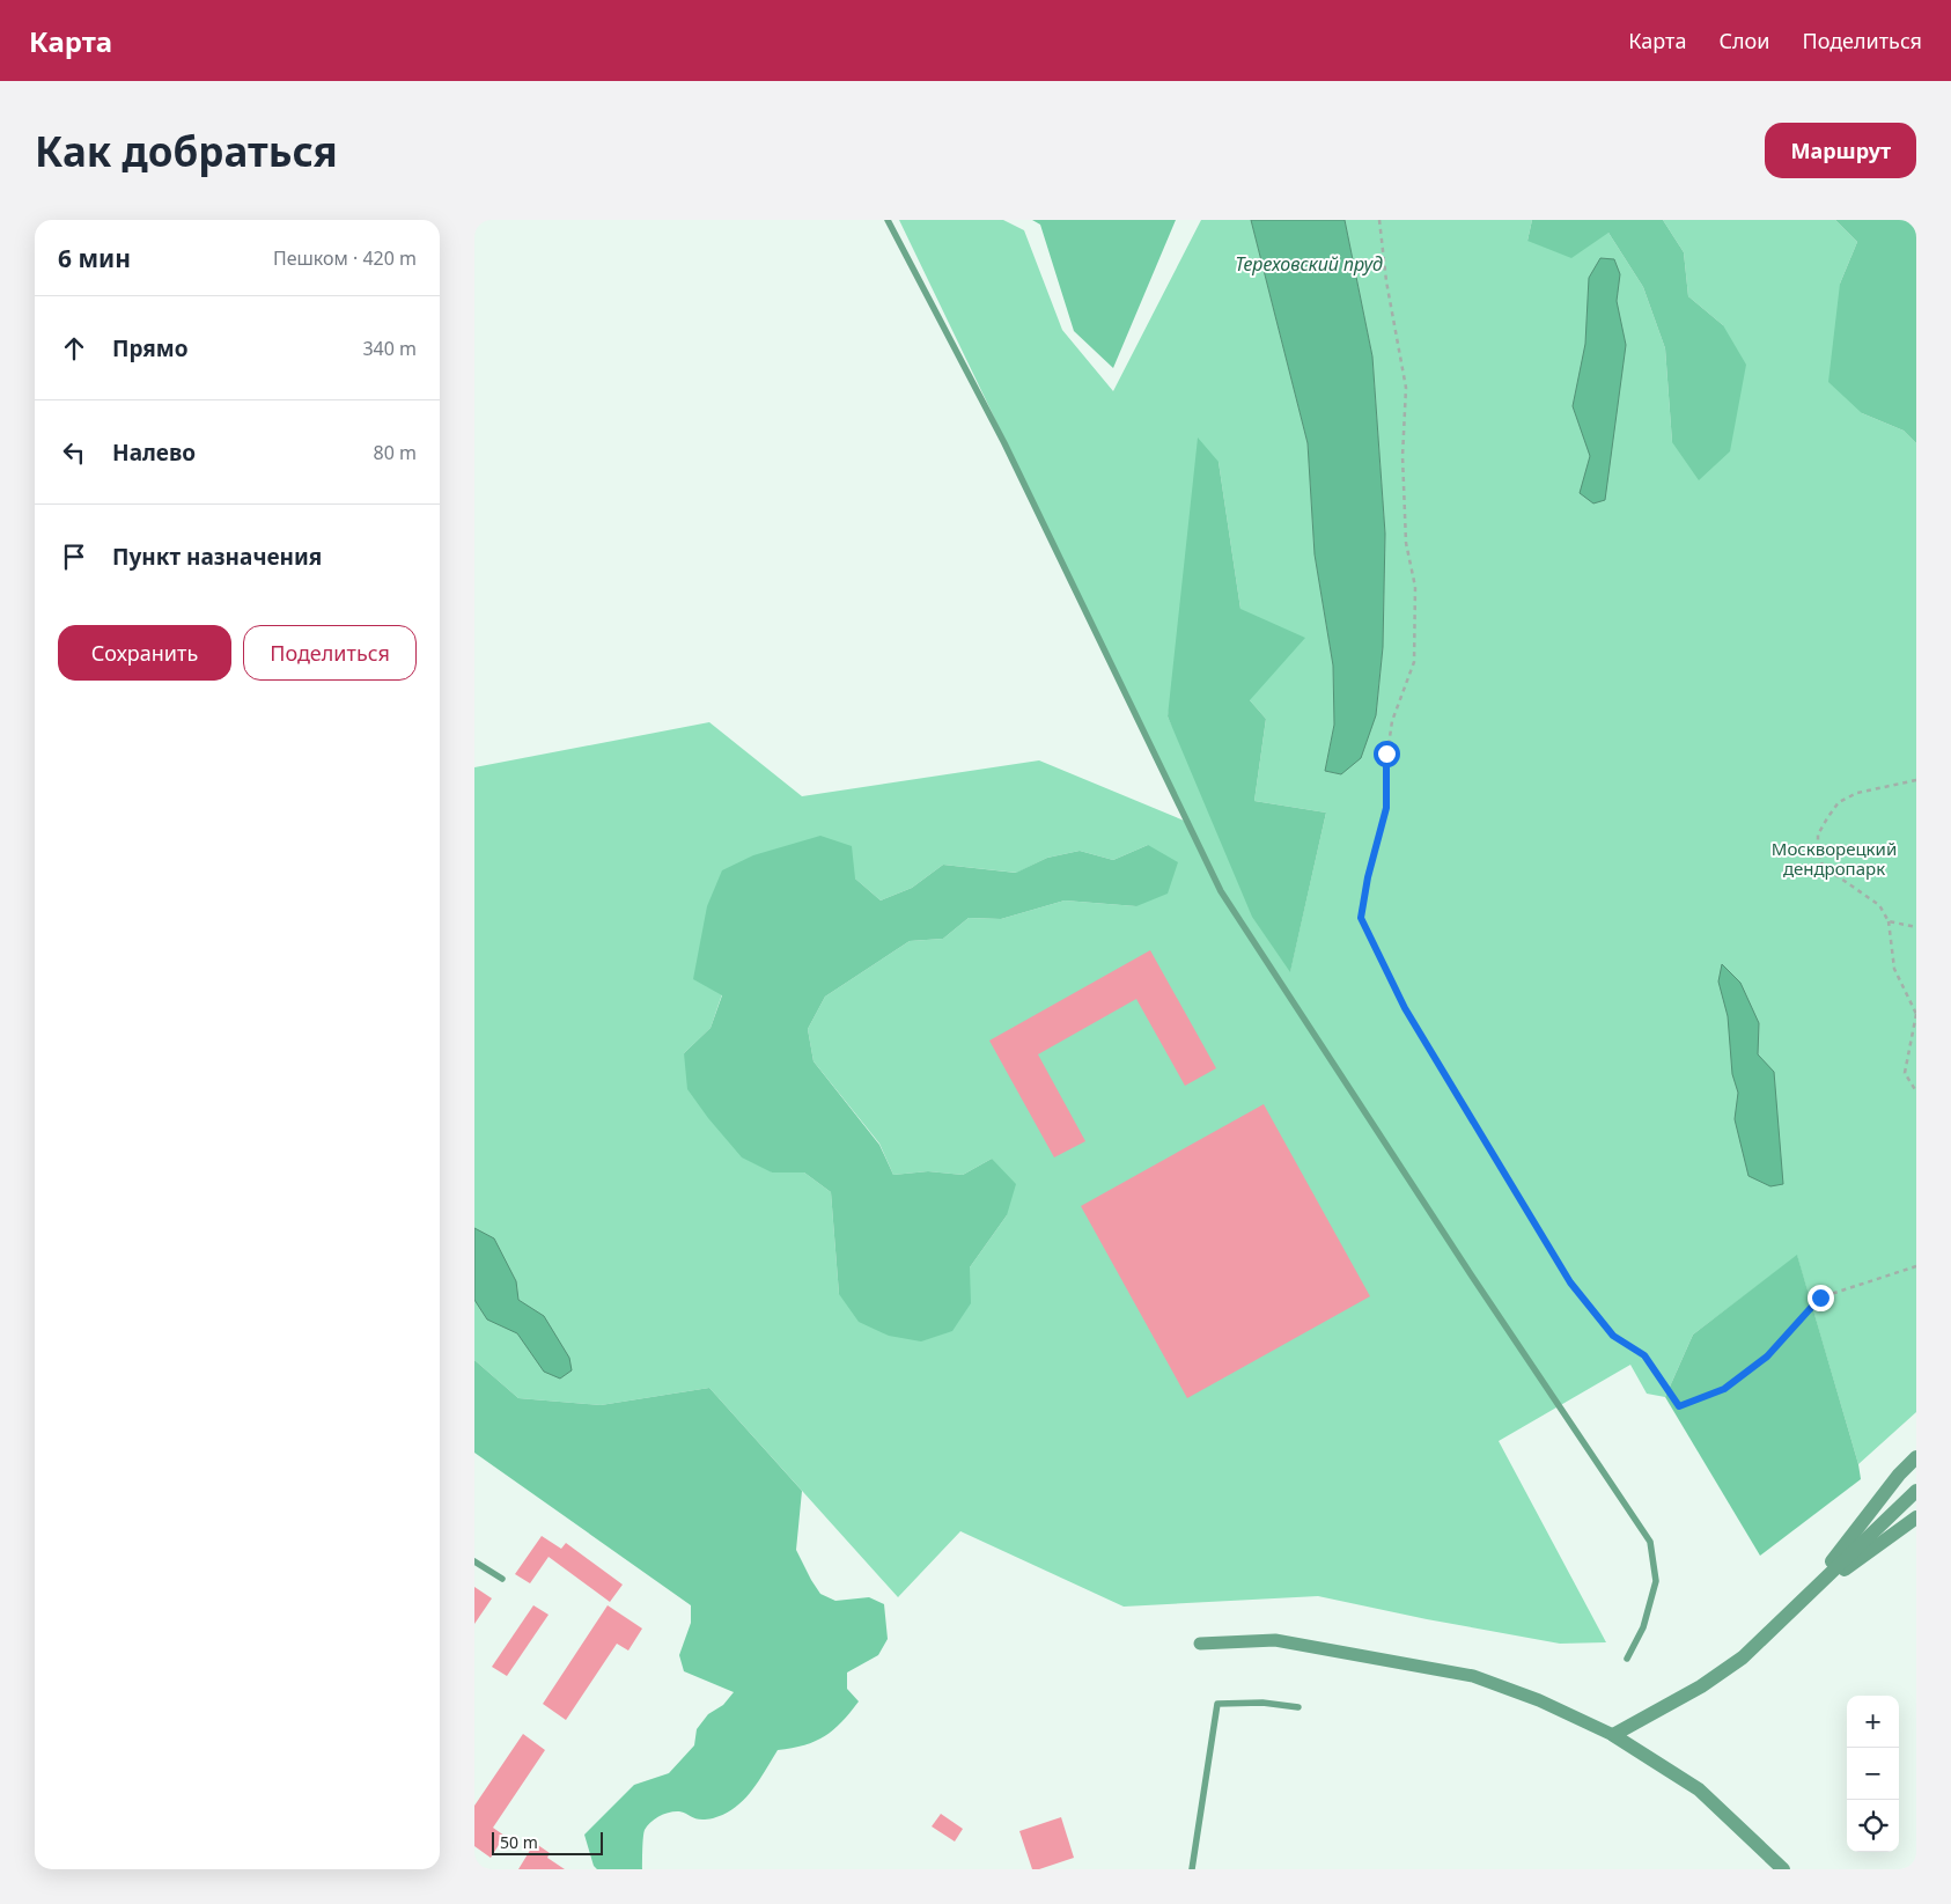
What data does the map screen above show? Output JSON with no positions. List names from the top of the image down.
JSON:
{
  "water": ["Тереховский пруд"],
  "parks": ["Москворецкий дендропарк"],
  "scale_bar": "50 m",
  "page": {
    "header": "Карта",
    "nav": ["Карта", "Слои", "Поделиться"],
    "buttons": [
      "Маршрут",
      ["Сохранить", "Поделиться"]
    ],
    "title": "Как добраться",
    "heading": ["6 мин", "Пешком · 420 m"],
    "list": [
      ["Прямо", "340 m"],
      ["Налево", "80 m"],
      "Пункт назначения"
    ],
    "map_buttons": ["+", "−"],
    "scale": "50 m"
  }
}
